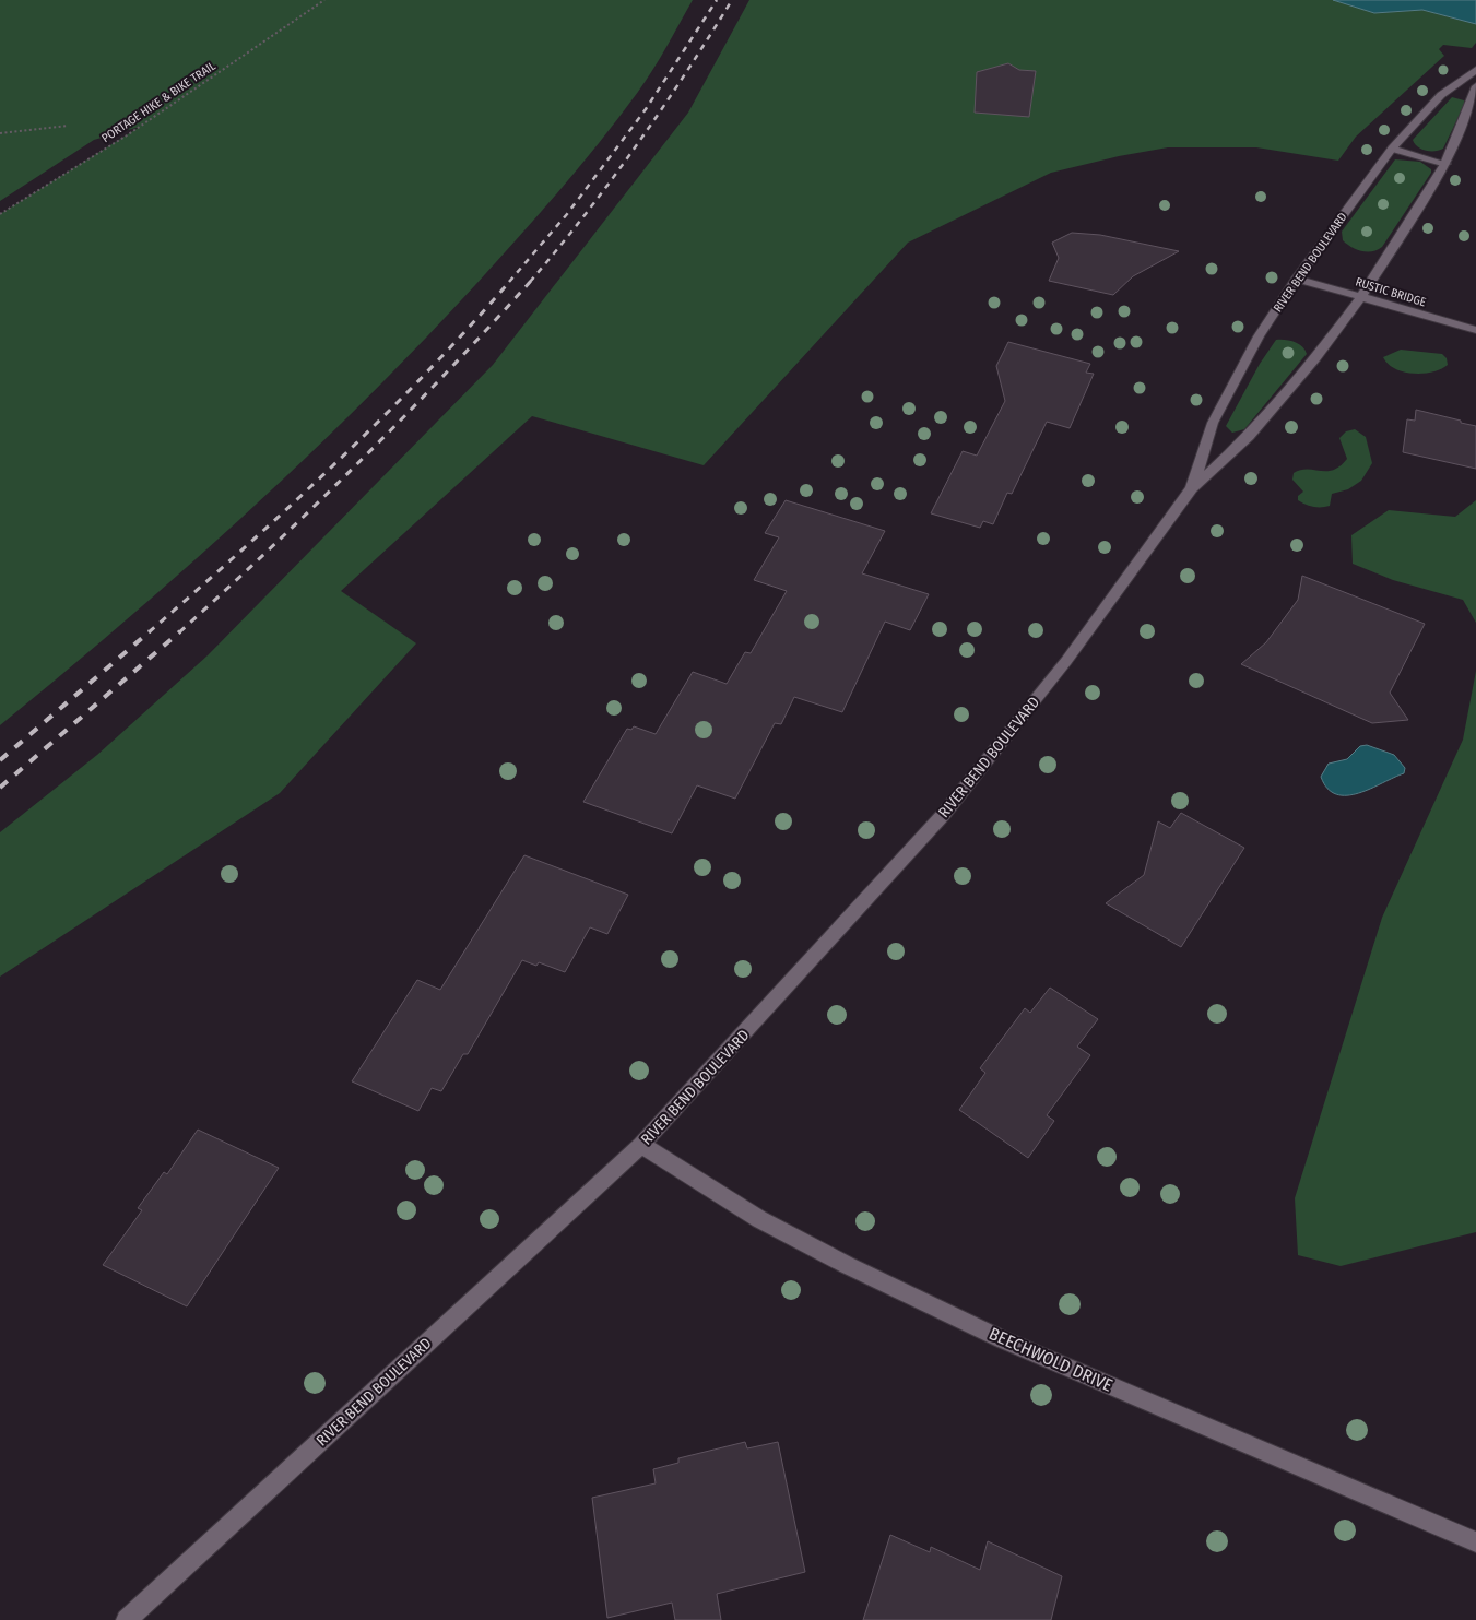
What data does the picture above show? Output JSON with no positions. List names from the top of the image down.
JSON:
{
  "streets": {
    "street": ["RIVER BEND BOULEVARD", "RUSTIC BRIDGE", "BEECHWOLD DRIVE"],
    "path": ["PORTAGE HIKE & BIKE TRAIL"]
  },
  "crossings": [
    ["RIVER BEND BOULEVARD", "RUSTIC BRIDGE"],
    ["RIVER BEND BOULEVARD", "BEECHWOLD DRIVE"]
  ]
}
